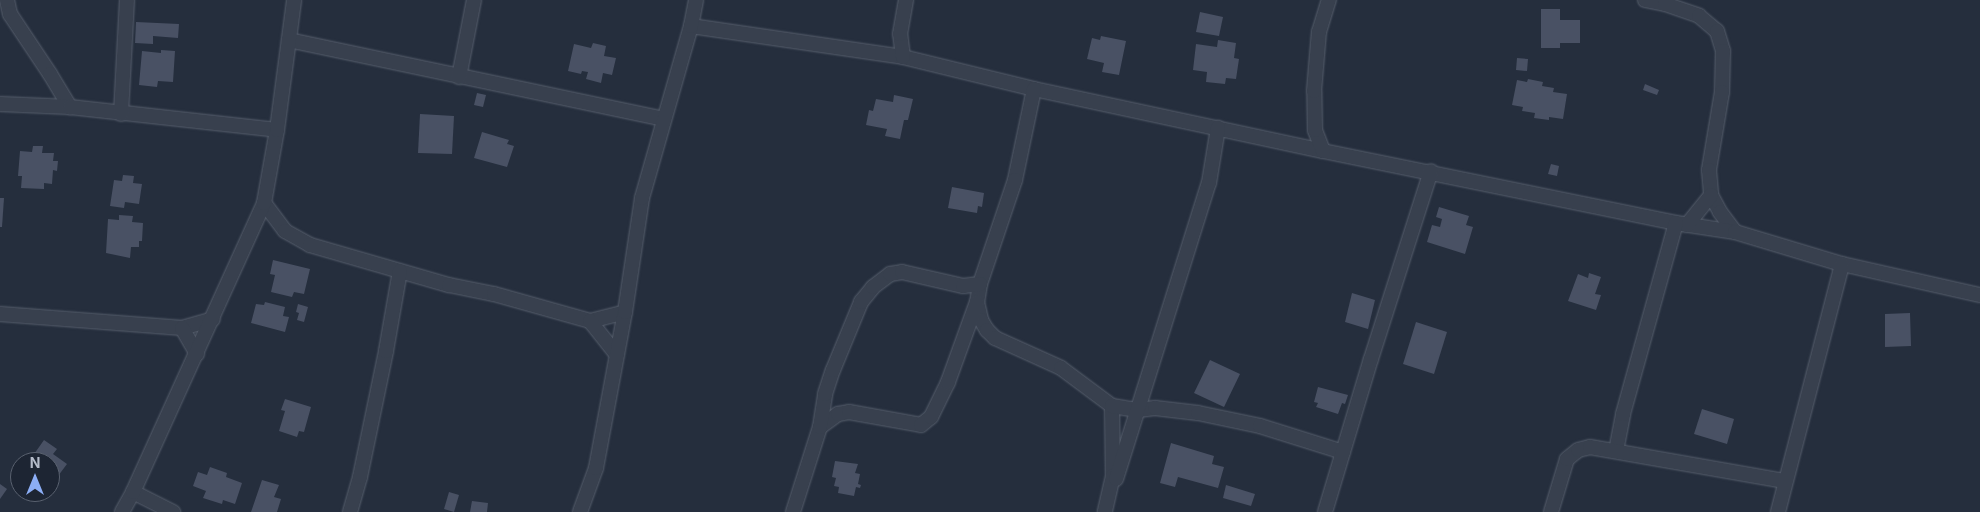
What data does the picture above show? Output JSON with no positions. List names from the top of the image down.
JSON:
{
  "north": "top"
}
